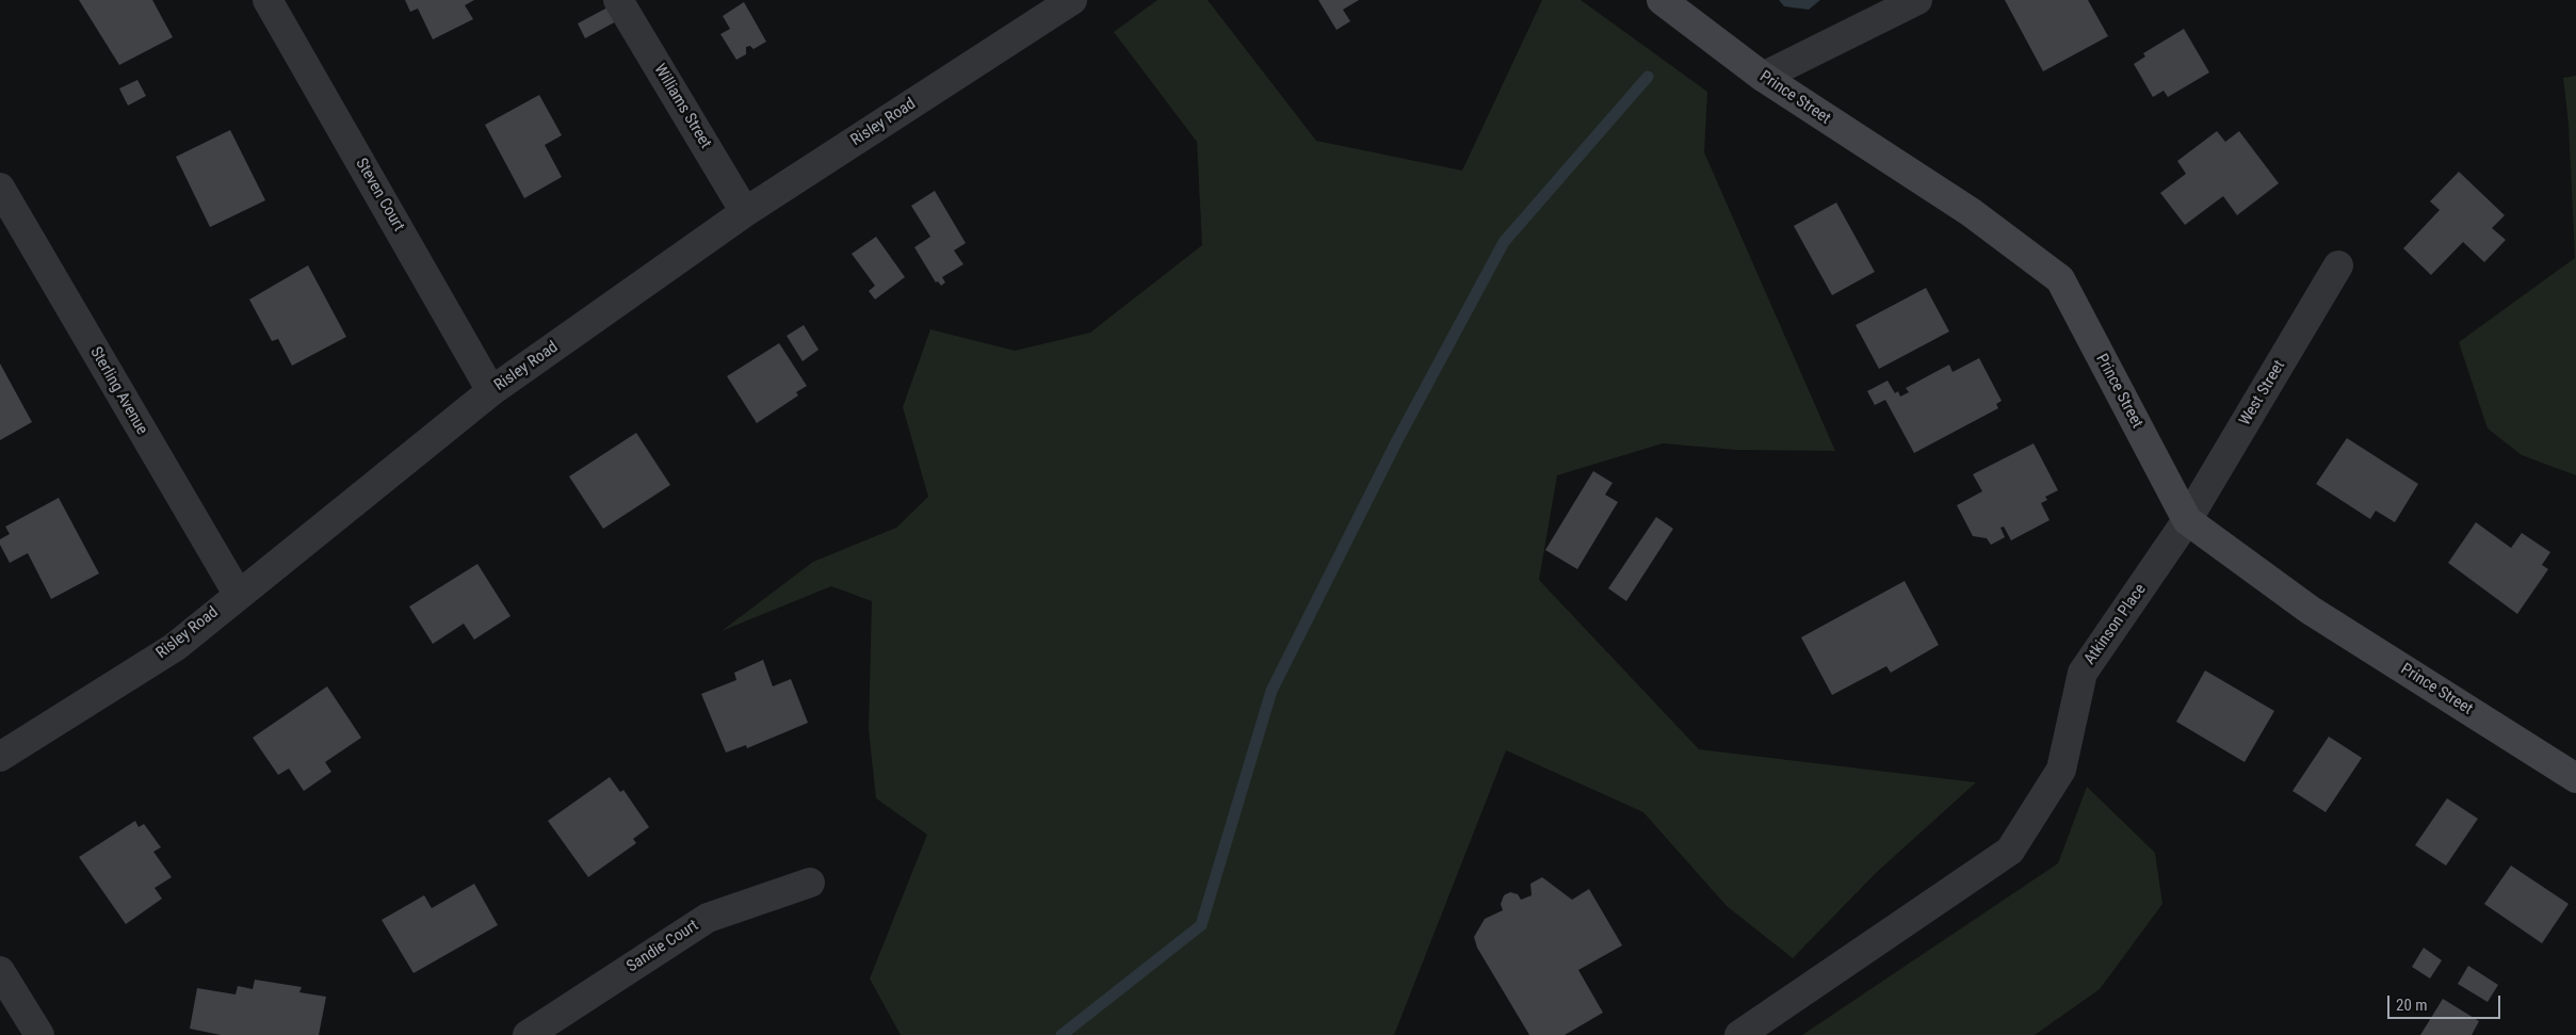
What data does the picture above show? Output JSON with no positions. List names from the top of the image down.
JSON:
{
  "streets": {
    "street": [
      "Prince Street",
      "Williams Street",
      "Risley Road",
      "Steven Court",
      "Sterling Avenue",
      "West Street",
      "Atkinson Place",
      "Sandie Court"
    ]
  },
  "crossings": [
    ["Prince Street", "West Street"],
    ["Prince Street", "Atkinson Place"],
    ["Williams Street", "Risley Road"],
    ["Risley Road", "Steven Court"],
    ["Risley Road", "Sterling Avenue"],
    ["West Street", "Atkinson Place"]
  ],
  "scale_bar": "20 m"
}
